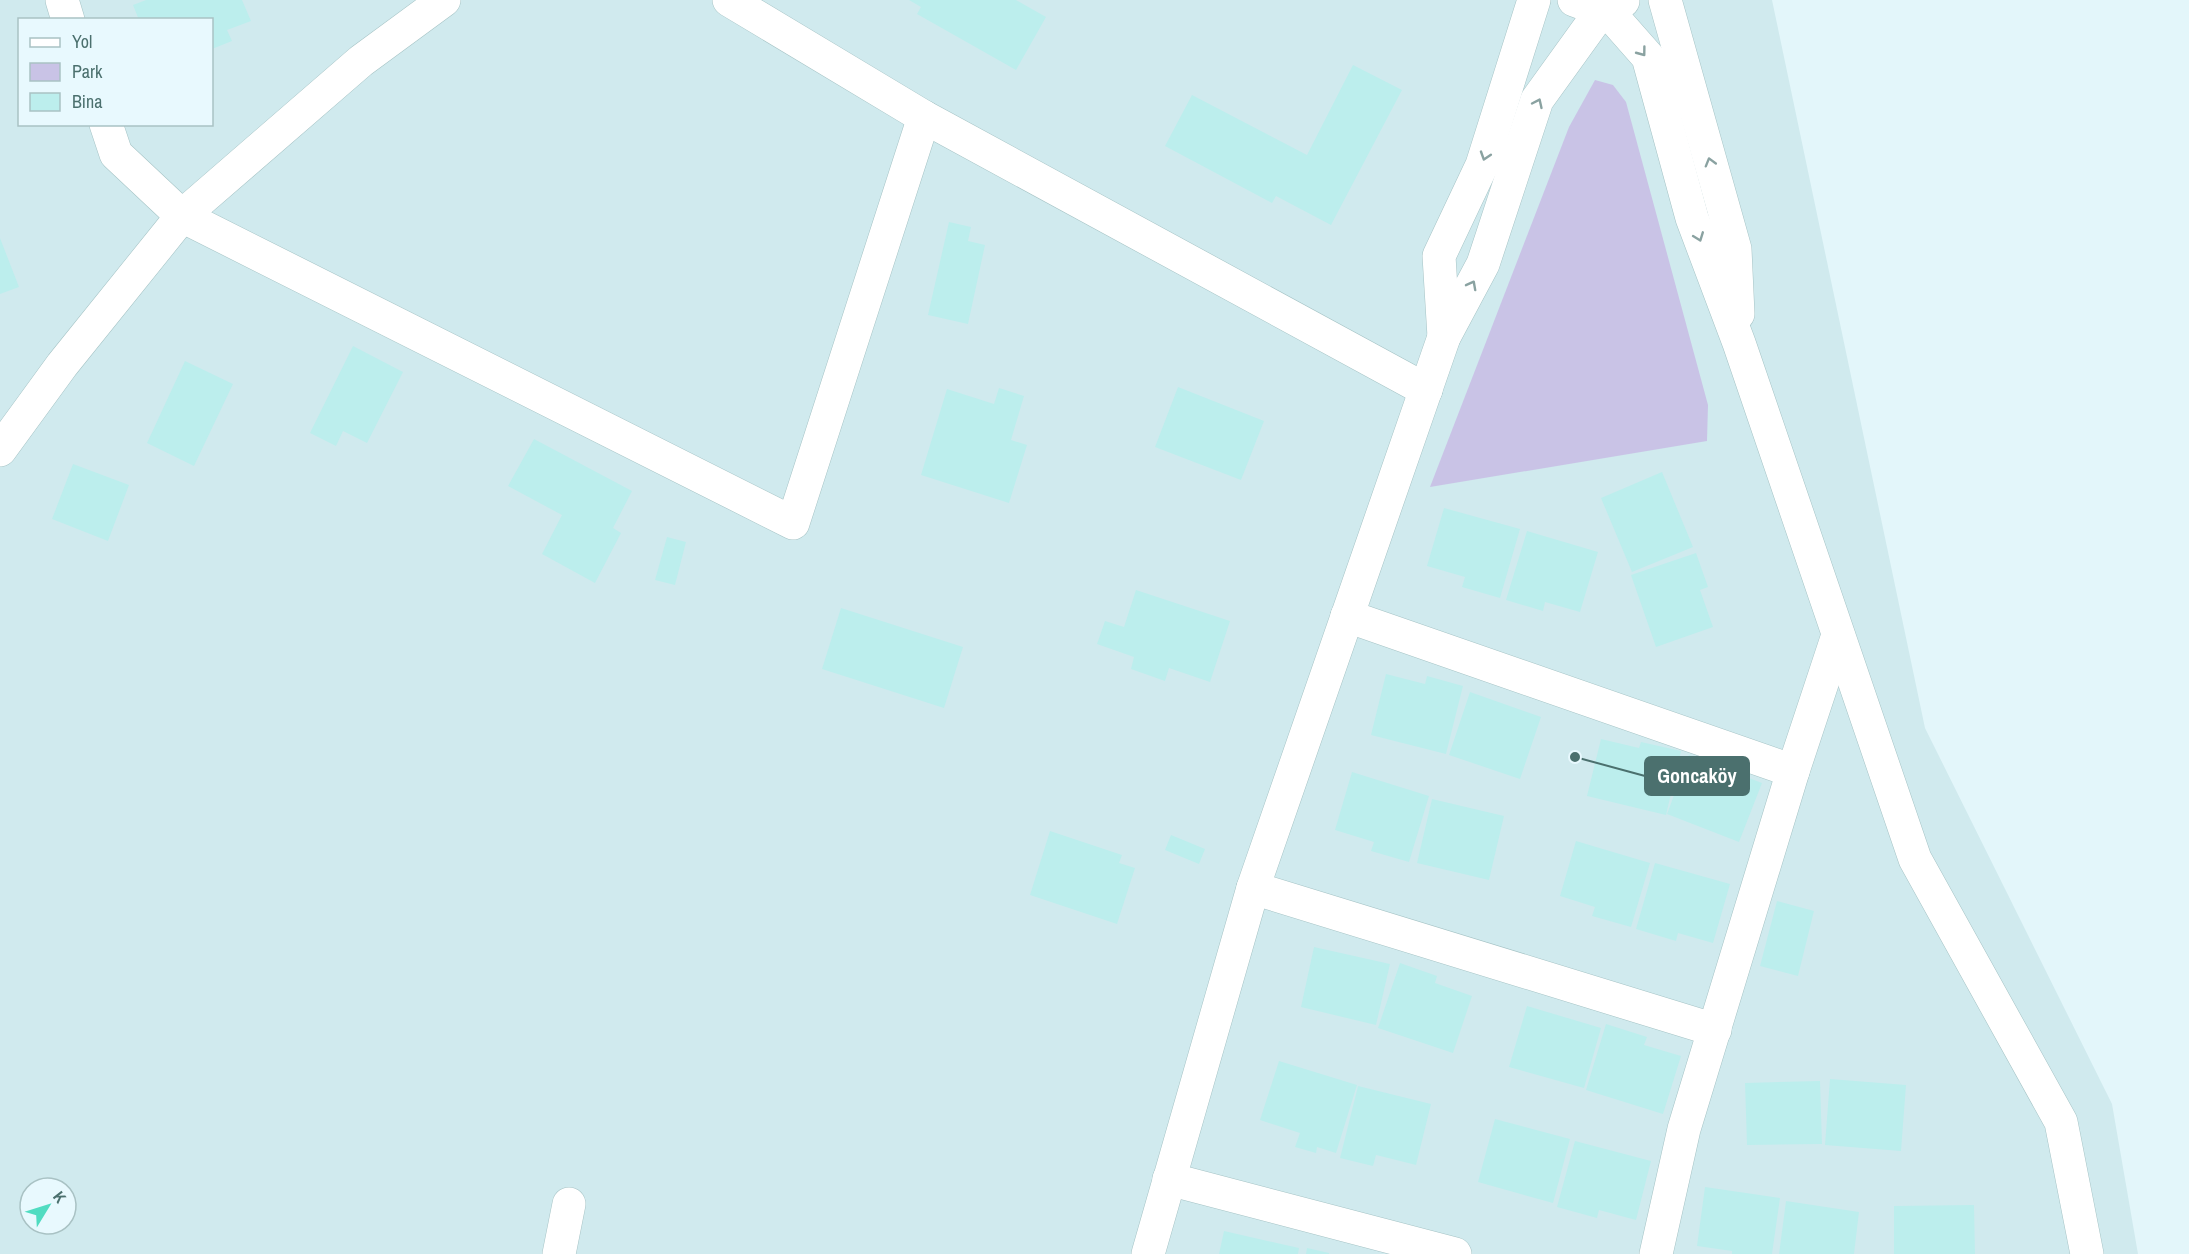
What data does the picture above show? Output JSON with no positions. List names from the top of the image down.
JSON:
{
  "places": ["Goncaköy"],
  "legend": ["Yol", "Park", "Bina"],
  "north": "top right"
}
